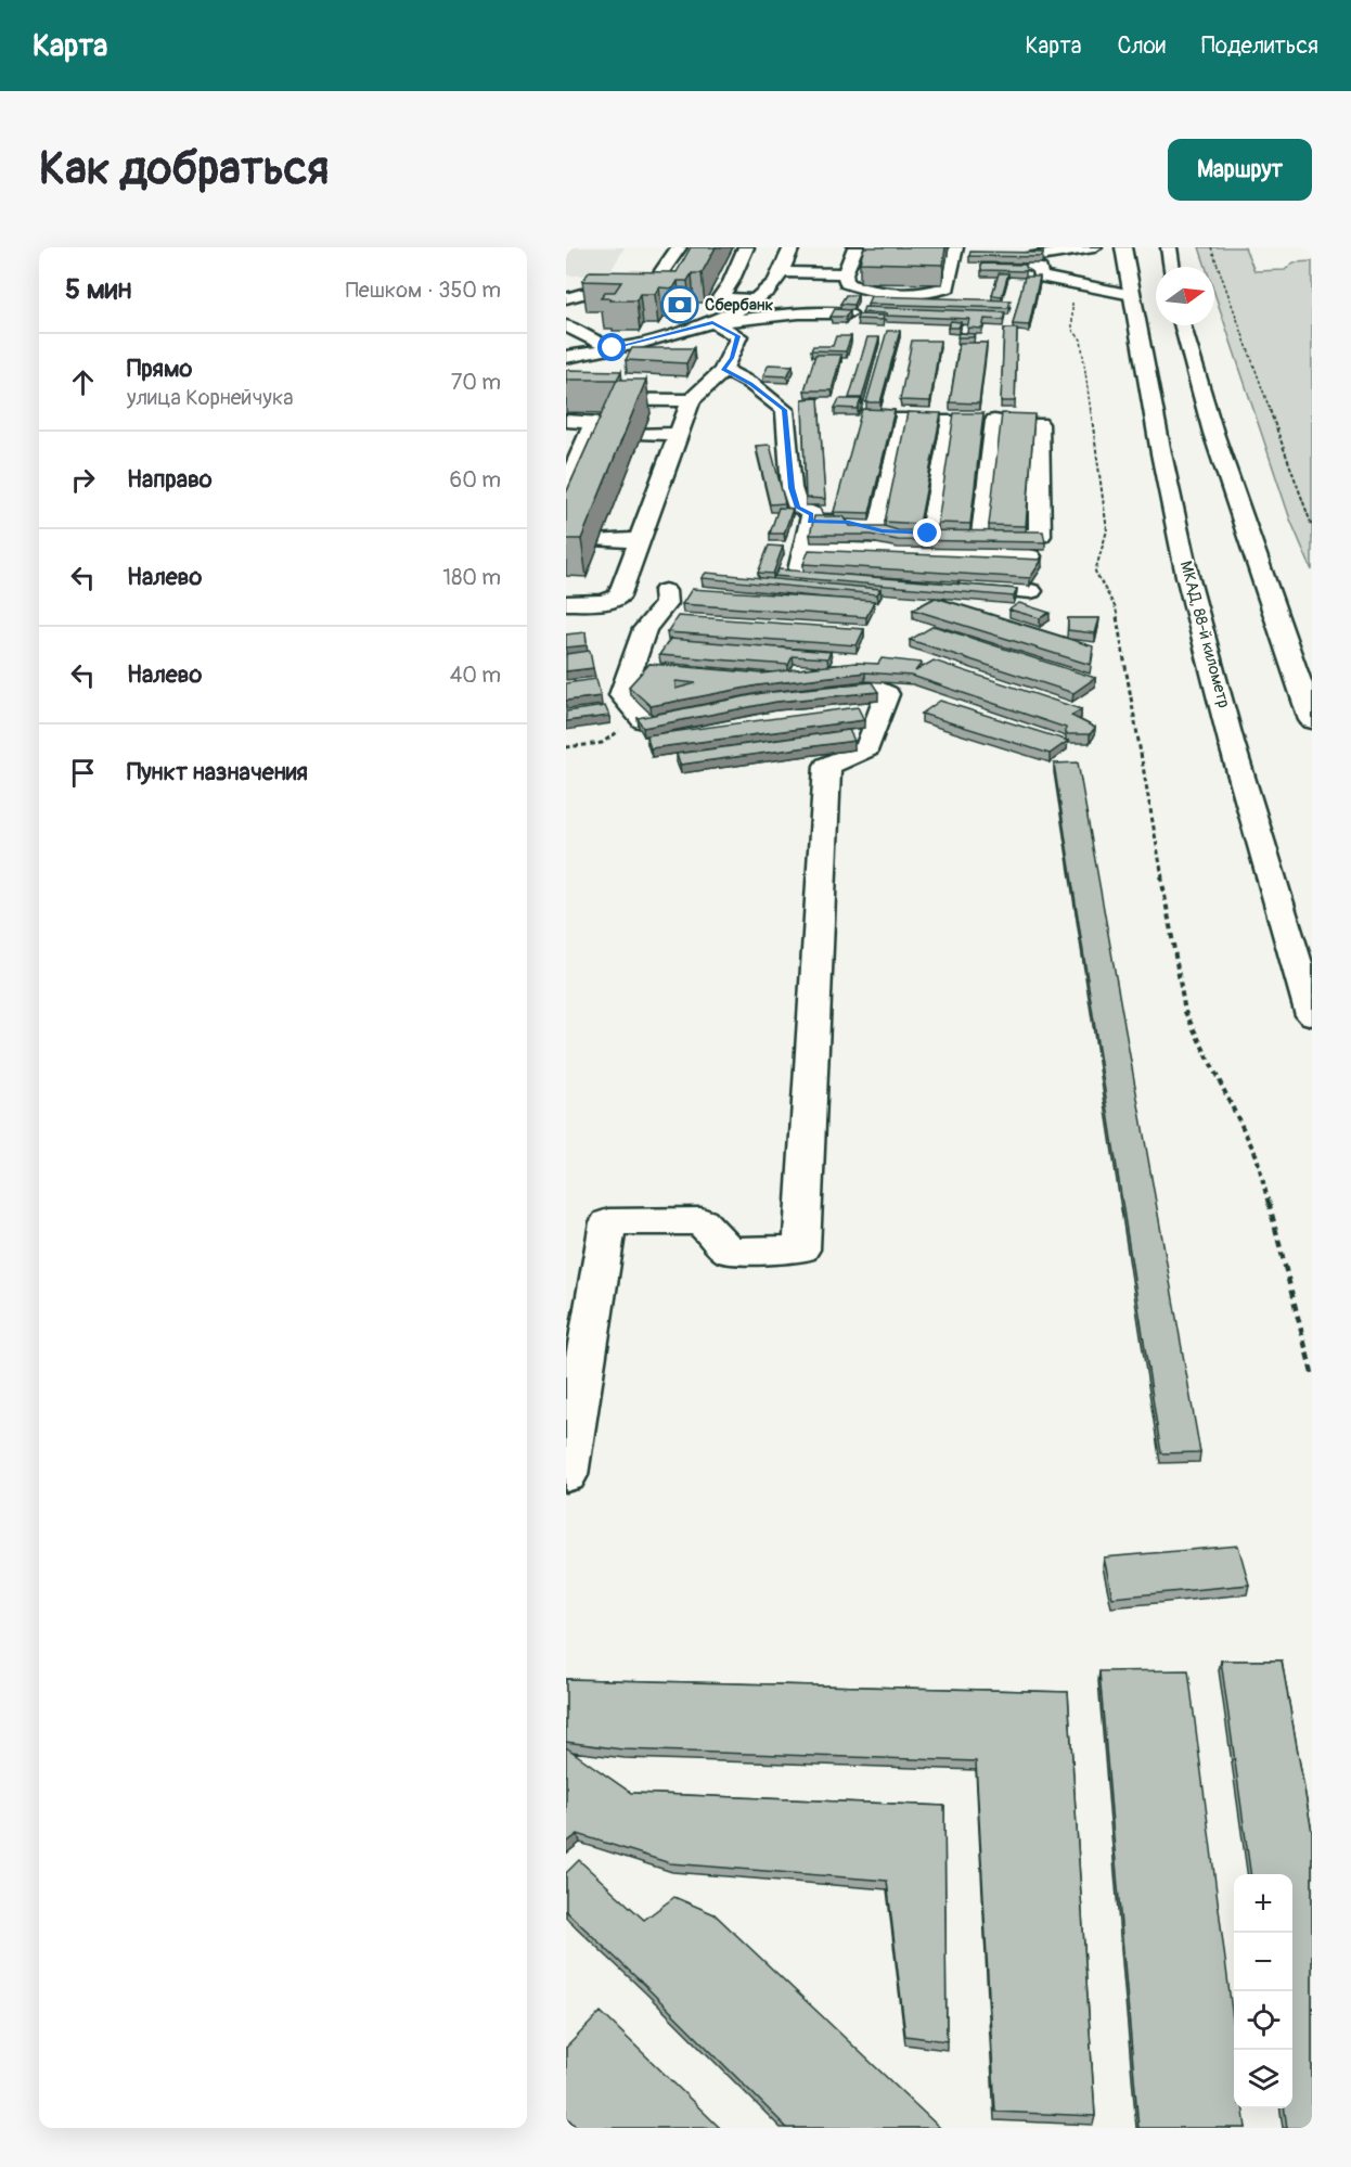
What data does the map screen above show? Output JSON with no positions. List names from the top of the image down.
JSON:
{
  "streets": {
    "main road": ["МКАД, 88-й километр"]
  },
  "places": {
    "bank": ["Сбербанк"]
  },
  "north": "right",
  "page": {
    "header": "Карта",
    "nav": ["Карта", "Слои", "Поделиться"],
    "buttons": "Маршрут",
    "title": "Как добраться",
    "heading": ["5 мин", "Пешком · 350 m"],
    "list": [
      ["Прямо", "улица Корнейчука", "70 m"],
      ["Направо", "60 m"],
      ["Налево", "180 m"],
      ["Налево", "40 m"],
      "Пункт назначения"
    ],
    "map_buttons": ["+", "−"]
  }
}
